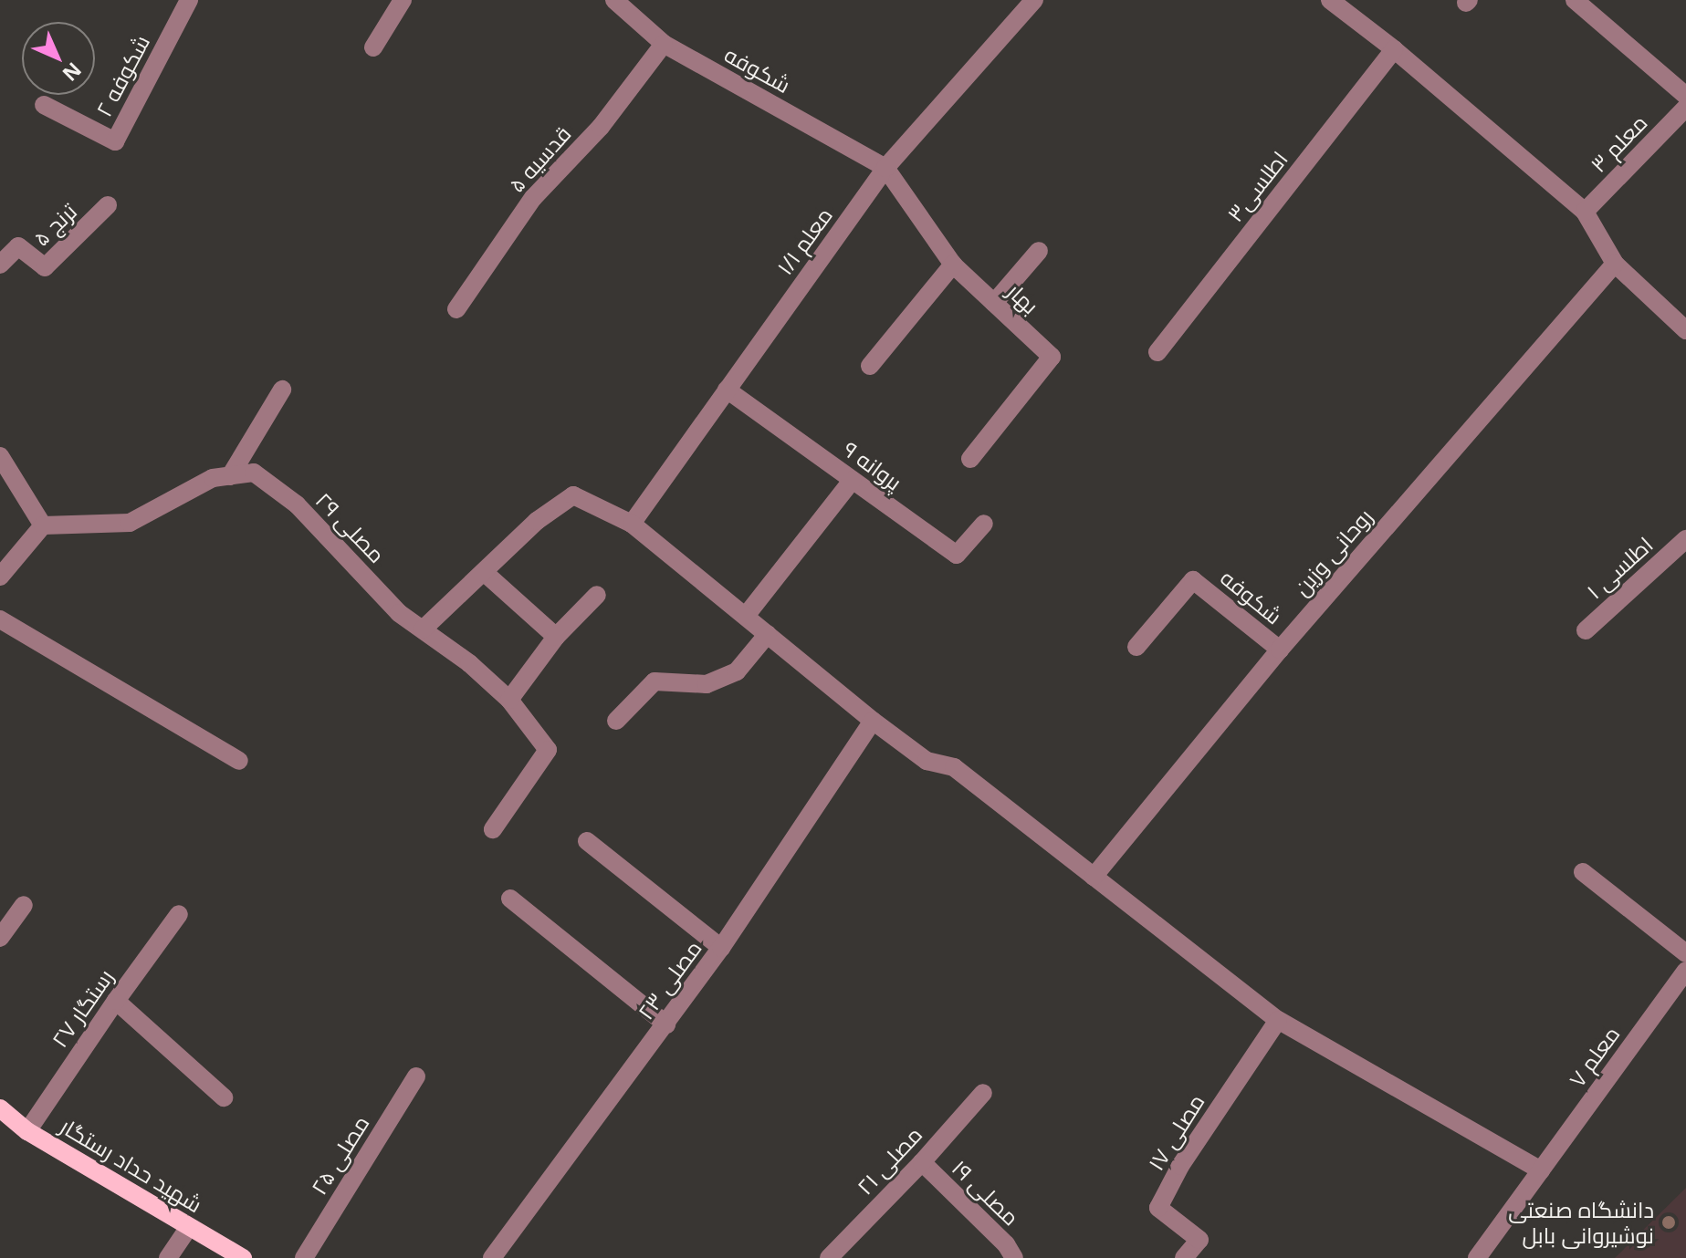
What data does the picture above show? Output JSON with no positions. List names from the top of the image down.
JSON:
{
  "streets": {
    "main road": ["شهید حداد رستگار"],
    "street": [
      "شکوفه",
      "شکوفه ۲",
      "معلم ۳",
      "قدسیه ۵",
      "اطلسی۳",
      "ترنج ۵",
      "معلم ۱/۱",
      "بهار",
      "پروانه ۹",
      "مصلی ۲۹",
      "روحانی وزین",
      "اطلسی ۱",
      "مصلی ۲۳",
      "رستگار ۲۷",
      "معلم ۷",
      "مصلی ۱۷",
      "مصلی ۲۵",
      "مصلی ۲۱",
      "مصلی ۱۹"
    ]
  },
  "crossings": [
    ["شکوفه", "قدسیه ۵"],
    ["شکوفه", "معلم ۱/۱"],
    ["شکوفه", "بهار"],
    ["شکوفه", "روحانی وزین"],
    ["معلم ۱/۱", "بهار"],
    ["معلم ۱/۱", "پروانه ۹"],
    ["رستگار ۲۷", "شهید حداد رستگار"],
    ["مصلی ۲۱", "مصلی ۱۹"]
  ],
  "places": ["دانشگاه صنعتی نوشیروانی بابل"],
  "north": "bottom right"
}
